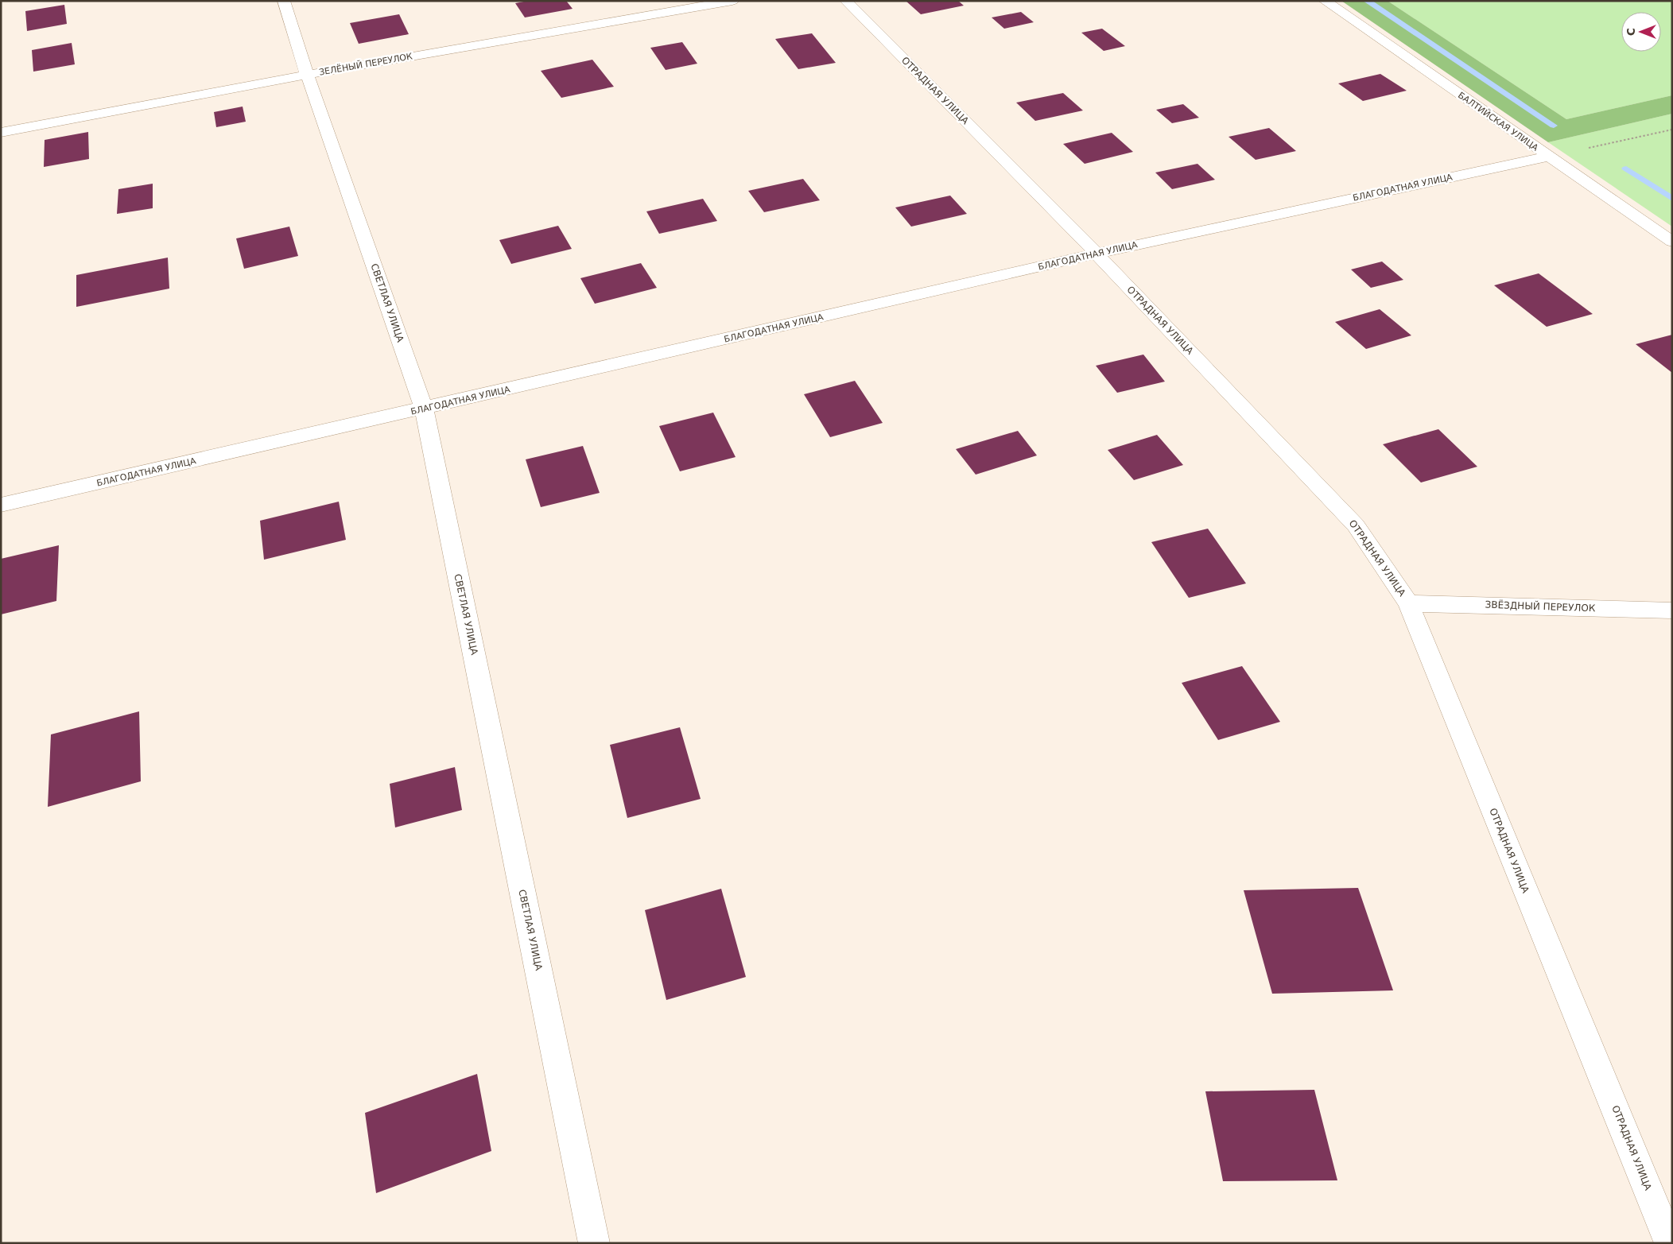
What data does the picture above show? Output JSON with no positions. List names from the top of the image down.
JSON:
{
  "streets": {
    "street": [
      "ЗЕЛЁНЫЙ ПЕРЕУЛОК",
      "ОТРАДНАЯ УЛИЦА",
      "БАЛТИЙСКАЯ УЛИЦА",
      "БЛАГОДАТНАЯ УЛИЦА",
      "СВЕТЛАЯ УЛИЦА",
      "ЗВЁЗДНЫЙ ПЕРЕУЛОК"
    ]
  },
  "crossings": [
    ["ЗЕЛЁНЫЙ ПЕРЕУЛОК", "СВЕТЛАЯ УЛИЦА"],
    ["ОТРАДНАЯ УЛИЦА", "БЛАГОДАТНАЯ УЛИЦА"],
    ["ОТРАДНАЯ УЛИЦА", "ЗВЁЗДНЫЙ ПЕРЕУЛОК"],
    ["БАЛТИЙСКАЯ УЛИЦА", "БЛАГОДАТНАЯ УЛИЦА"],
    ["БЛАГОДАТНАЯ УЛИЦА", "СВЕТЛАЯ УЛИЦА"]
  ],
  "north": "left"
}
